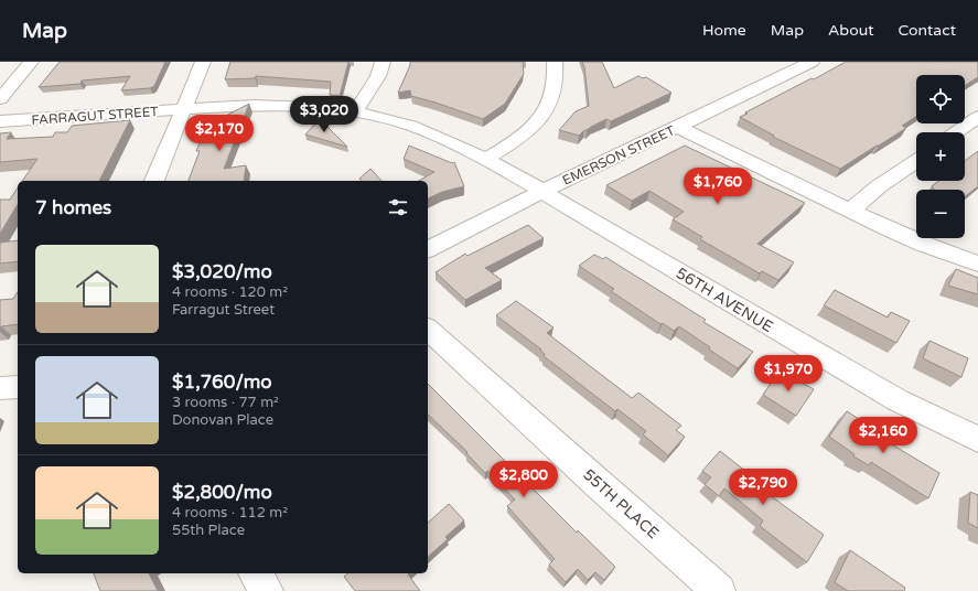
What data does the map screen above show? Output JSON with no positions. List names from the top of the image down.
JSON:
{
  "streets": {
    "street": [
      "FARRAGUT STREET",
      "EMERSON STREET",
      "56TH AVENUE",
      "55TH PLACE"
    ]
  },
  "crossings": [
    ["FARRAGUT STREET", "EMERSON STREET"],
    ["FARRAGUT STREET", "56TH AVENUE"],
    ["EMERSON STREET", "56TH AVENUE"]
  ],
  "page": {
    "header": "Map",
    "nav": [
      "Home",
      "Map",
      "About",
      "Contact"
    ],
    "map_buttons": ["+", "−"],
    "price": [
      "$3,020",
      "$2,170",
      "$1,760",
      "$1,970",
      "$2,160",
      "$2,800",
      "$2,790"
    ],
    "heading": "7 homes",
    "list": [
      {
        "name": "$3,020/mo",
        "note": "4 rooms · 120 m² · Farragut Street"
      },
      {
        "name": "$1,760/mo",
        "note": "3 rooms · 77 m² · Donovan Place"
      },
      {
        "name": "$2,800/mo",
        "note": "4 rooms · 112 m² · 55th Place"
      }
    ]
  }
}
